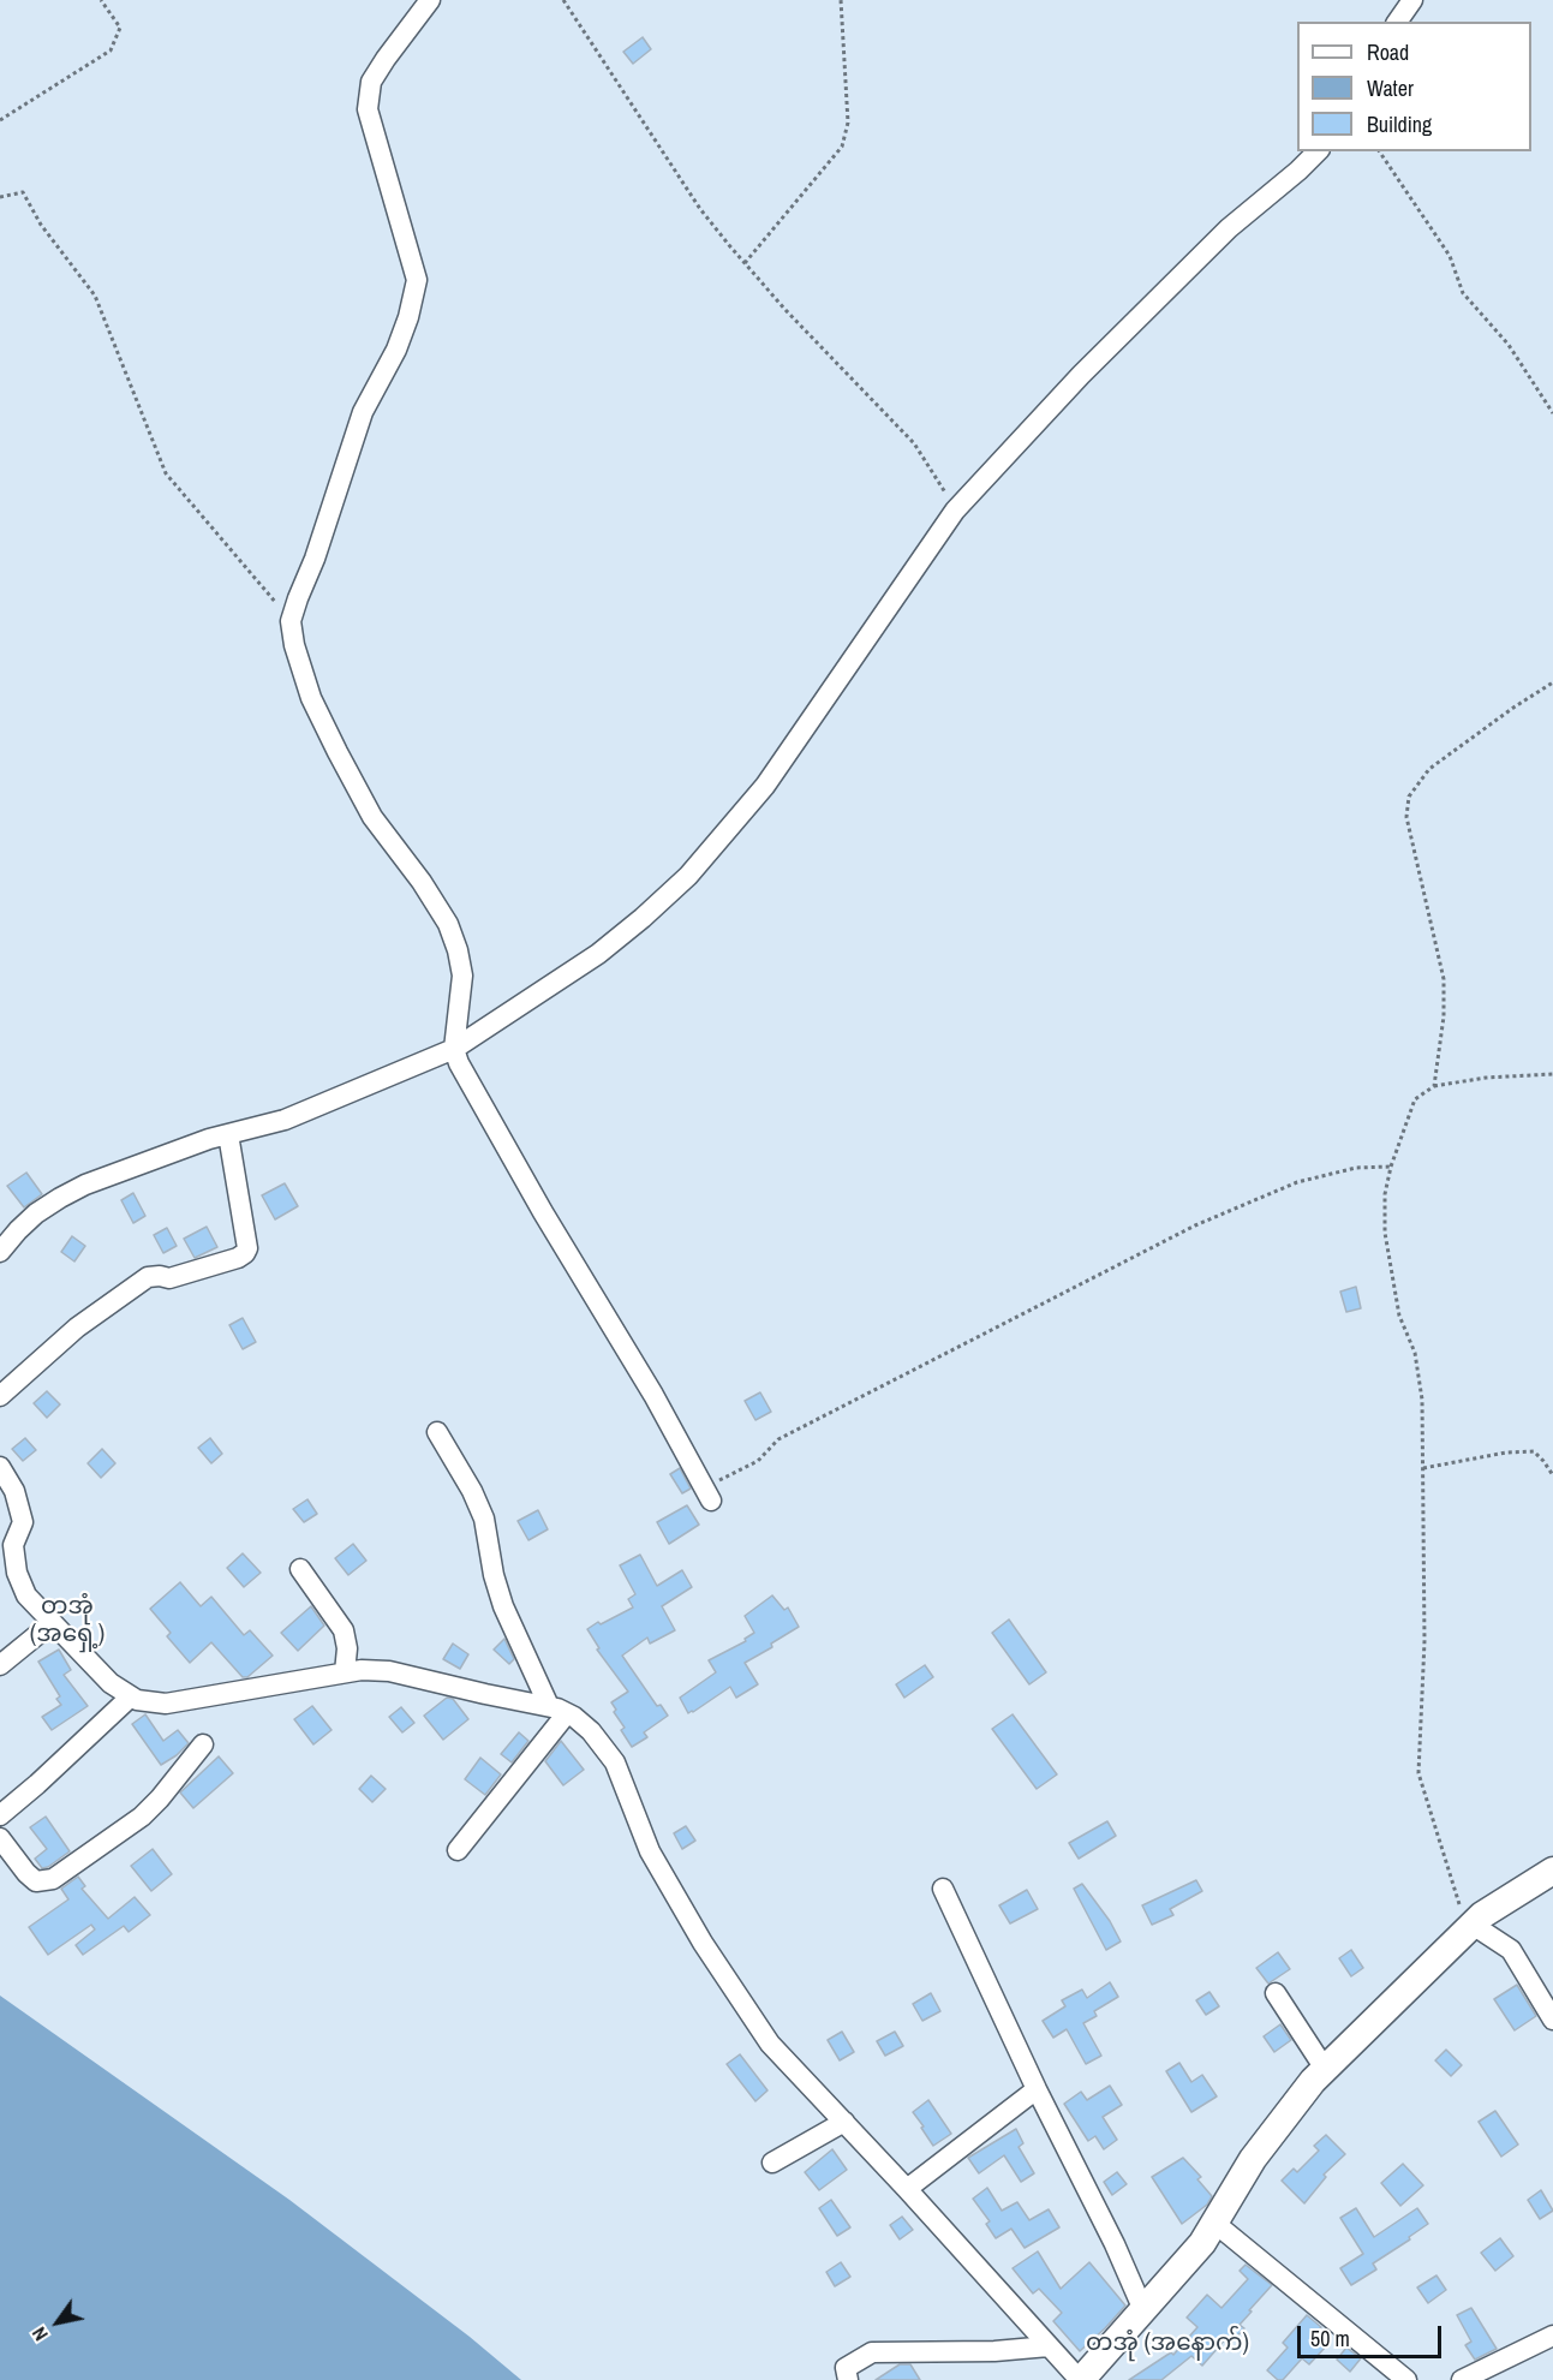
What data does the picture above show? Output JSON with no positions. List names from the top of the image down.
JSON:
{
  "districts": ["တအုံ (အရှေ့)", "တအုံ (အနောက်)"],
  "legend": ["Road", "Water", "Building"],
  "scale_bar": "50 m",
  "north": "bottom left"
}
